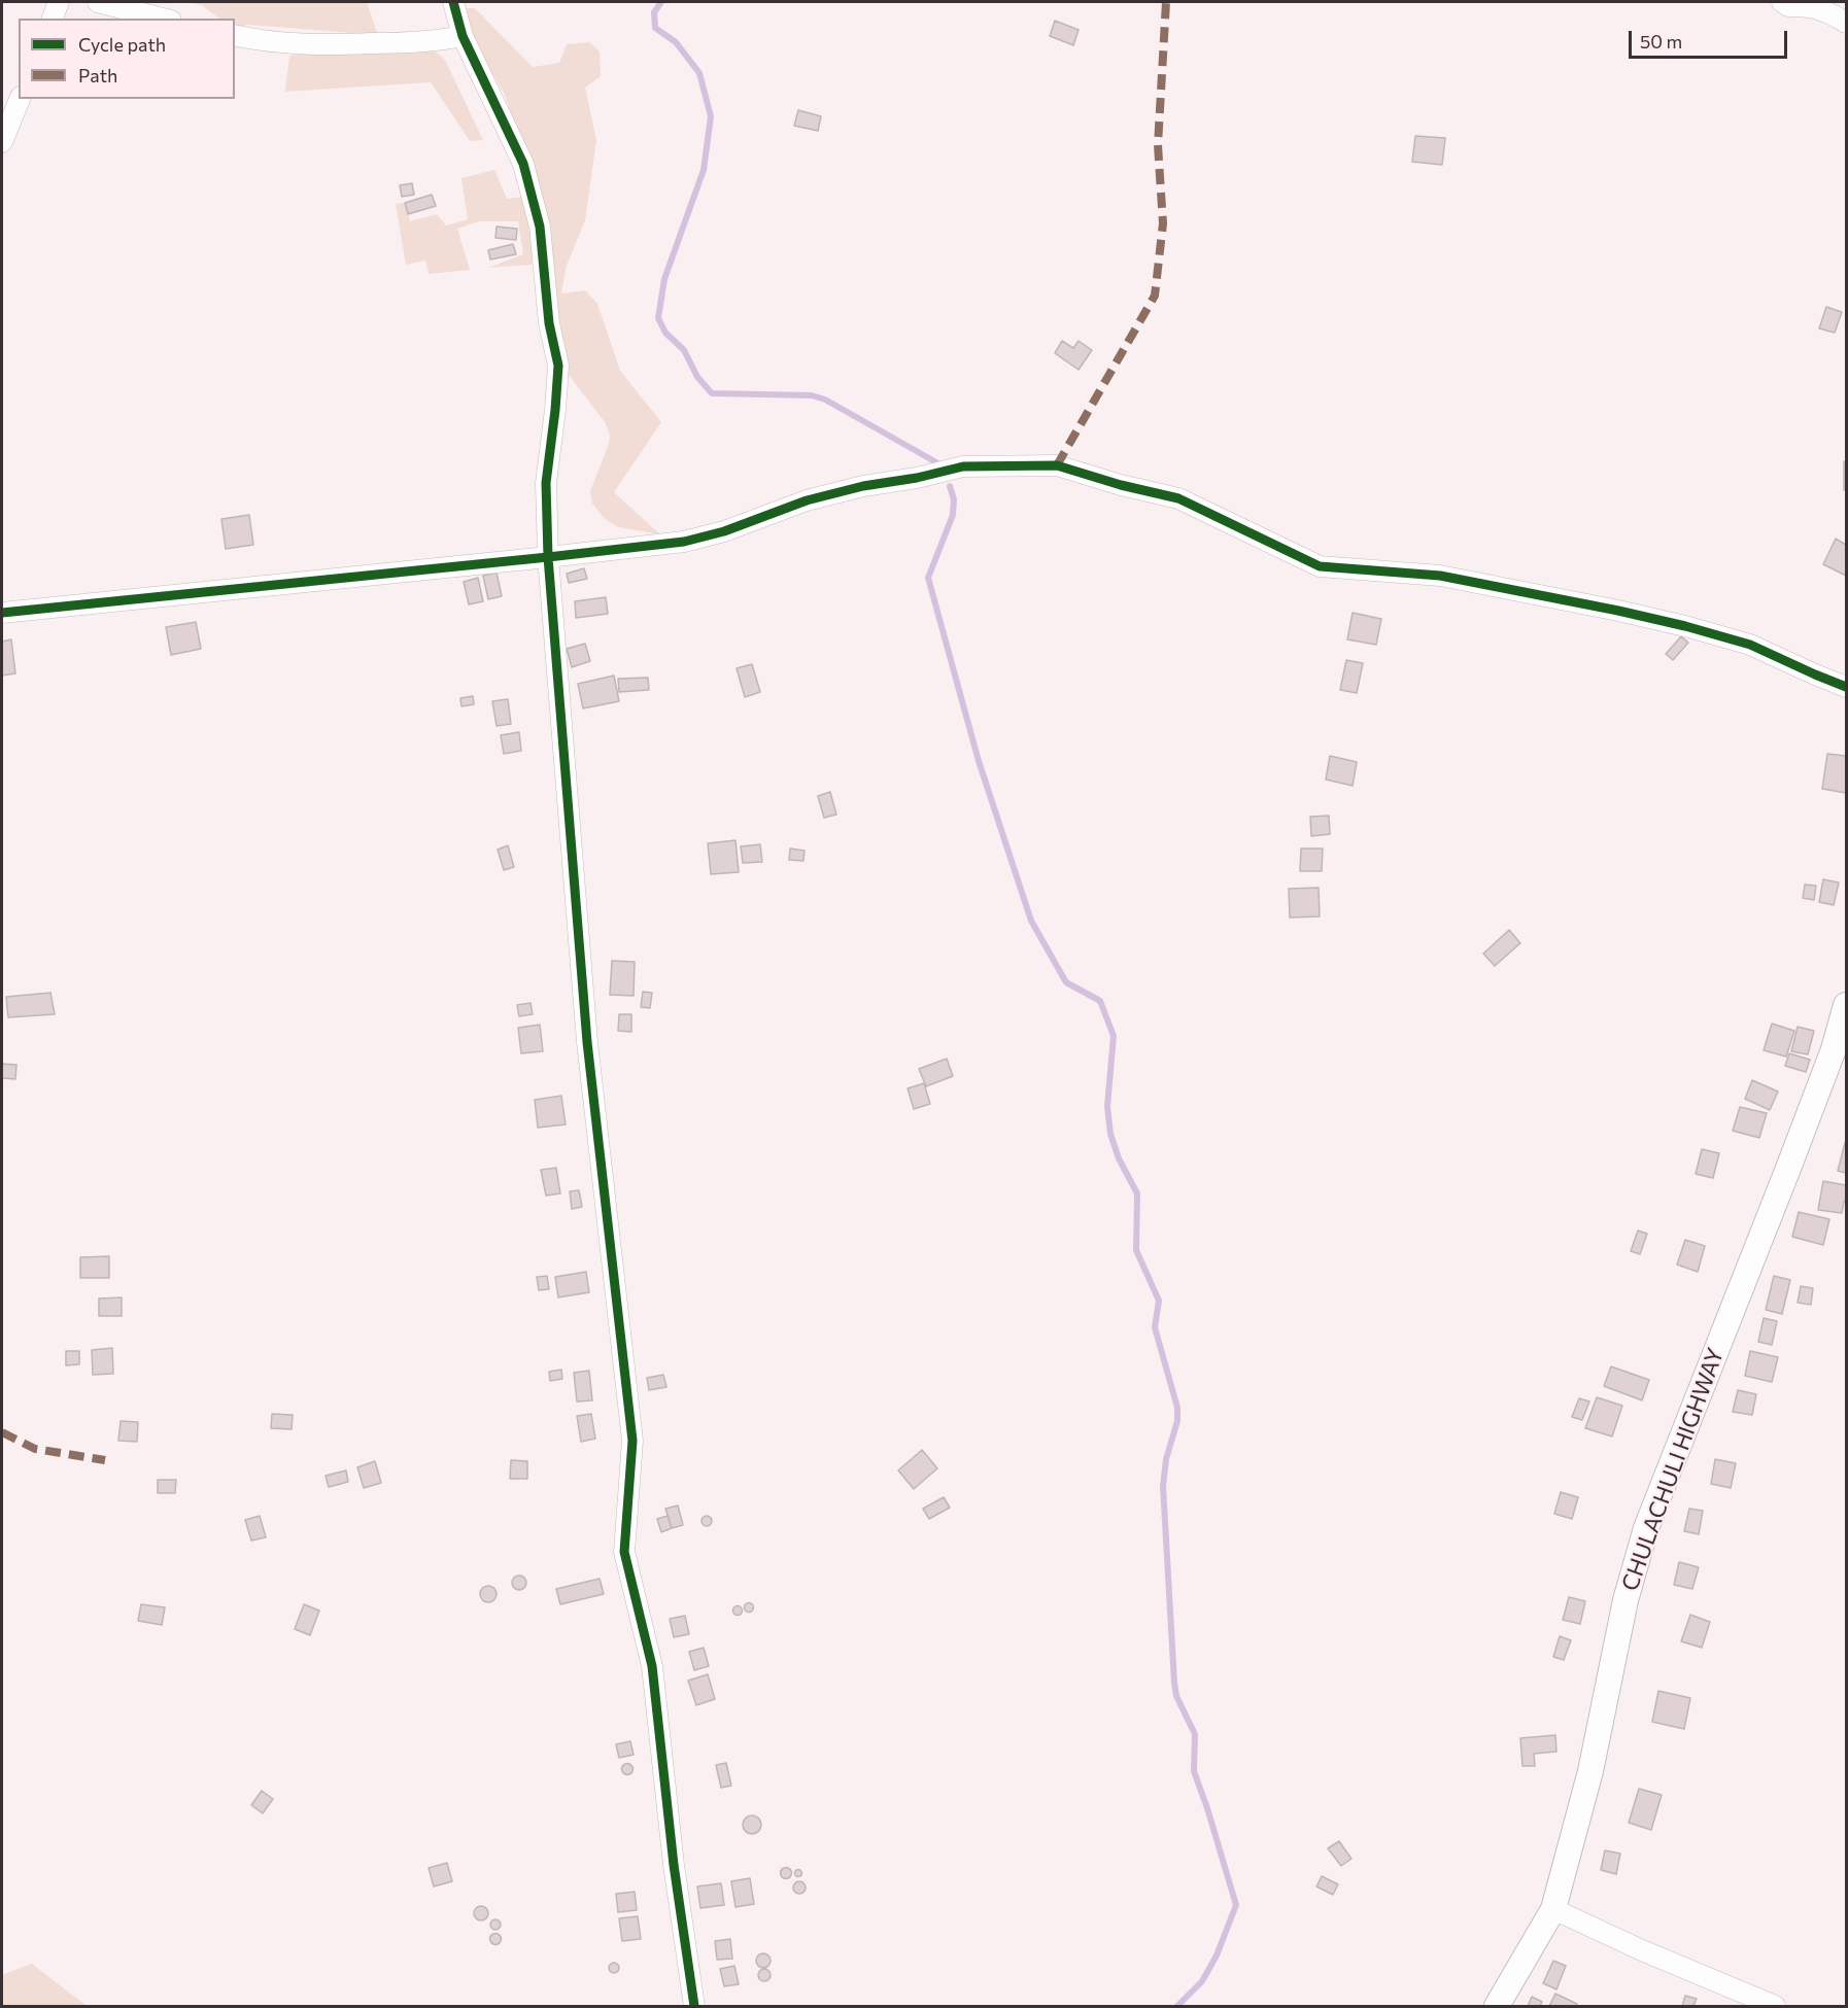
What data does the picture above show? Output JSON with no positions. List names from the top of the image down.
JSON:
{
  "streets": {
    "street": ["CHULACHULI HIGHWAY"]
  },
  "legend": ["Cycle path", "Path"],
  "scale_bar": "50 m"
}
